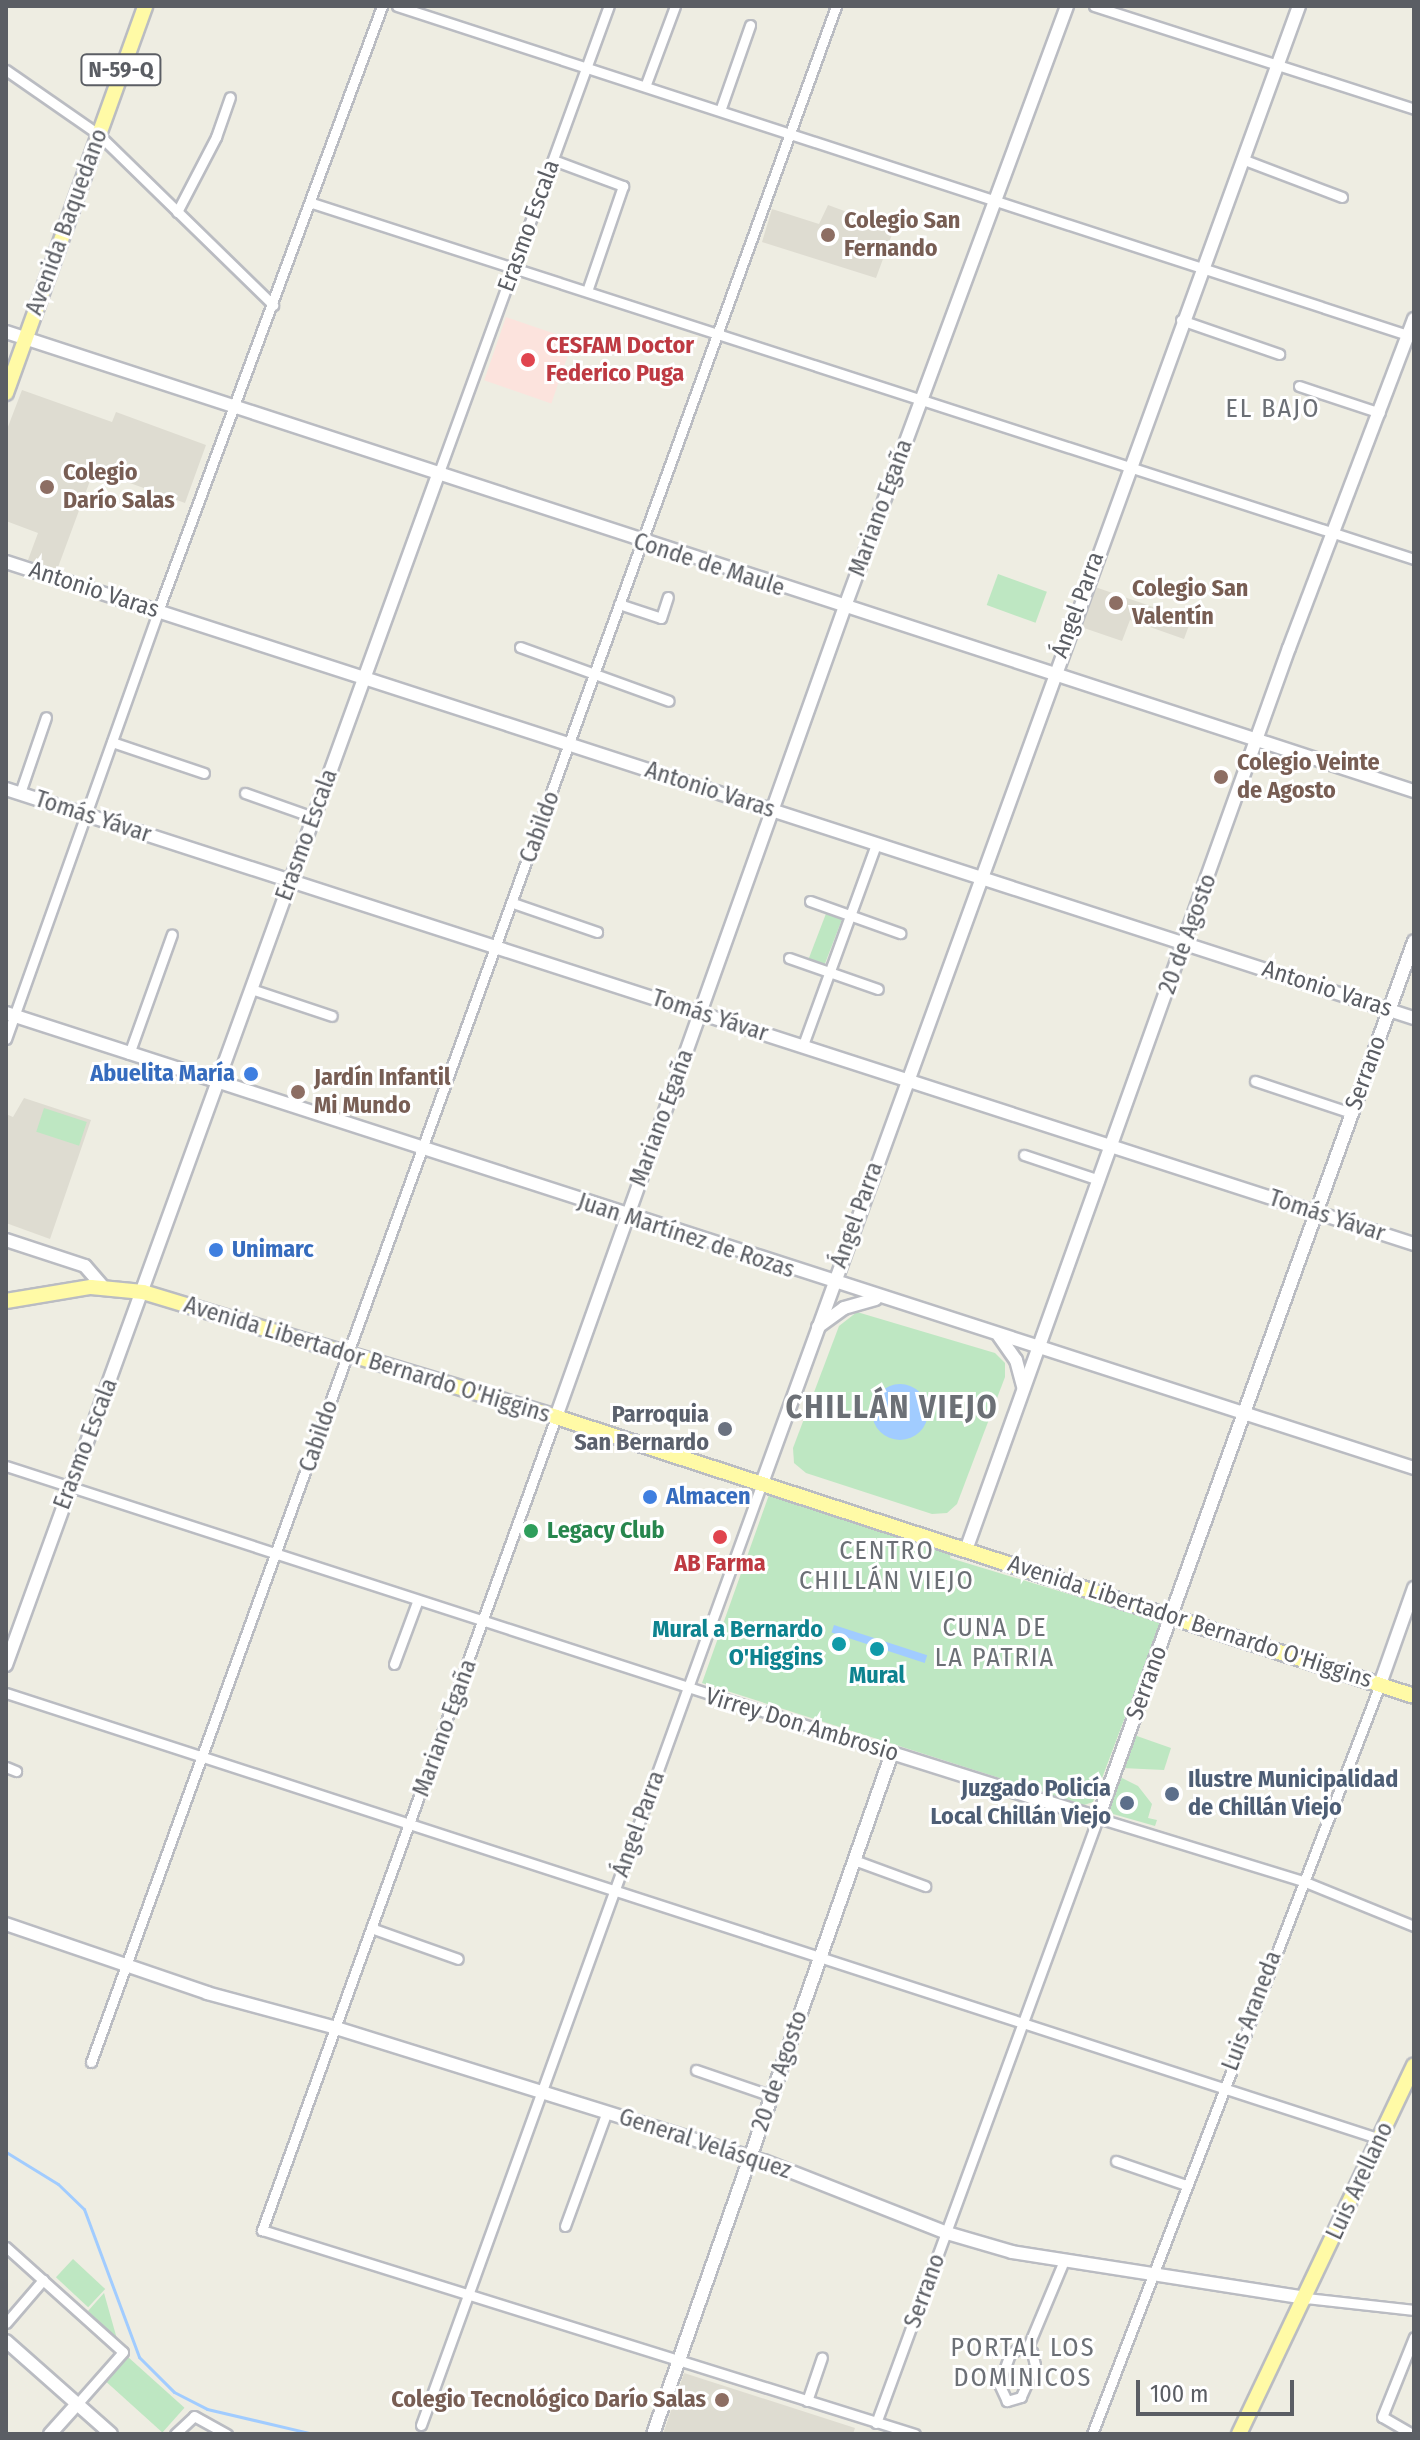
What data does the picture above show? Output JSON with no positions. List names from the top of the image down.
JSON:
{
  "streets": {
    "main road": [
      "N-59-Q",
      "Avenida Baquedano",
      "Avenida Libertador Bernardo O'Higgins",
      "Luis Arellano"
    ],
    "street": [
      "Erasmo Escala",
      "Mariano Egaña",
      "Conde de Maule",
      "Antonio Varas",
      "Ángel Parra",
      "Tomás Yávar",
      "Cabildo",
      "20 de Agosto",
      "Serrano",
      "Juan Martínez de Rozas",
      "Virrey Don Ambrosio",
      "Luis Araneda",
      "General Velásquez"
    ]
  },
  "crossings": [
    ["Avenida Baquedano", "Conde de Maule"],
    ["Erasmo Escala", "Conde de Maule"],
    ["Erasmo Escala", "Antonio Varas"],
    ["Erasmo Escala", "Tomás Yávar"],
    ["Erasmo Escala", "Juan Martínez de Rozas"],
    ["Erasmo Escala", "Avenida Libertador Bernardo O'Higgins"],
    ["Erasmo Escala", "Virrey Don Ambrosio"],
    ["Mariano Egaña", "Conde de Maule"],
    ["Mariano Egaña", "Antonio Varas"],
    ["Mariano Egaña", "Ángel Parra"],
    ["Mariano Egaña", "Tomás Yávar"],
    ["Mariano Egaña", "Juan Martínez de Rozas"],
    ["Mariano Egaña", "Avenida Libertador Bernardo O'Higgins"],
    ["Mariano Egaña", "Virrey Don Ambrosio"],
    ["Mariano Egaña", "General Velásquez"],
    ["Conde de Maule", "Ángel Parra"],
    ["Conde de Maule", "Cabildo"],
    ["Conde de Maule", "20 de Agosto"],
    ["Antonio Varas", "Ángel Parra"],
    ["Antonio Varas", "Cabildo"],
    ["Antonio Varas", "20 de Agosto"],
    ["Antonio Varas", "Serrano"],
    ["Ángel Parra", "Tomás Yávar"],
    ["Ángel Parra", "Juan Martínez de Rozas"],
    ["Ángel Parra", "Avenida Libertador Bernardo O'Higgins"],
    ["Ángel Parra", "Virrey Don Ambrosio"],
    ["Ángel Parra", "General Velásquez"],
    ["Tomás Yávar", "Cabildo"],
    ["Tomás Yávar", "20 de Agosto"],
    ["Tomás Yávar", "Serrano"],
    ["Cabildo", "Juan Martínez de Rozas"],
    ["Cabildo", "Avenida Libertador Bernardo O'Higgins"],
    ["Cabildo", "Virrey Don Ambrosio"],
    ["Cabildo", "General Velásquez"],
    ["20 de Agosto", "Juan Martínez de Rozas"],
    ["20 de Agosto", "Avenida Libertador Bernardo O'Higgins"],
    ["20 de Agosto", "Virrey Don Ambrosio"],
    ["20 de Agosto", "General Velásquez"],
    ["Serrano", "Juan Martínez de Rozas"],
    ["Serrano", "Avenida Libertador Bernardo O'Higgins"],
    ["Serrano", "Virrey Don Ambrosio"],
    ["Serrano", "General Velásquez"],
    ["Avenida Libertador Bernardo O'Higgins", "Luis Araneda"],
    ["Virrey Don Ambrosio", "Luis Araneda"],
    ["Luis Araneda", "General Velásquez"],
    ["General Velásquez", "Luis Arellano"]
  ],
  "districts": [
    "EL BAJO",
    "CHILLÁN VIEJO",
    "CENTRO CHILLÁN VIEJO",
    "CUNA DE LA PATRIA",
    "PORTAL LOS DOMINICOS"
  ],
  "places": [
    "Colegio San Fernando",
    "CESFAM Doctor Federico Puga",
    "Colegio Darío Salas",
    "Colegio San Valentín",
    "Colegio Veinte de Agosto",
    "Abuelita María",
    "Jardín Infantil Mi Mundo",
    "Unimarc",
    "Parroquia San Bernardo",
    "Almacen",
    "Legacy Club",
    "AB Farma",
    "Mural a Bernardo O'Higgins",
    "Mural",
    "Ilustre Municipalidad de Chillán Viejo",
    "Juzgado Policía Local Chillán Viejo",
    "Colegio Tecnológico Darío Salas"
  ],
  "scale_bar": "100 m"
}
